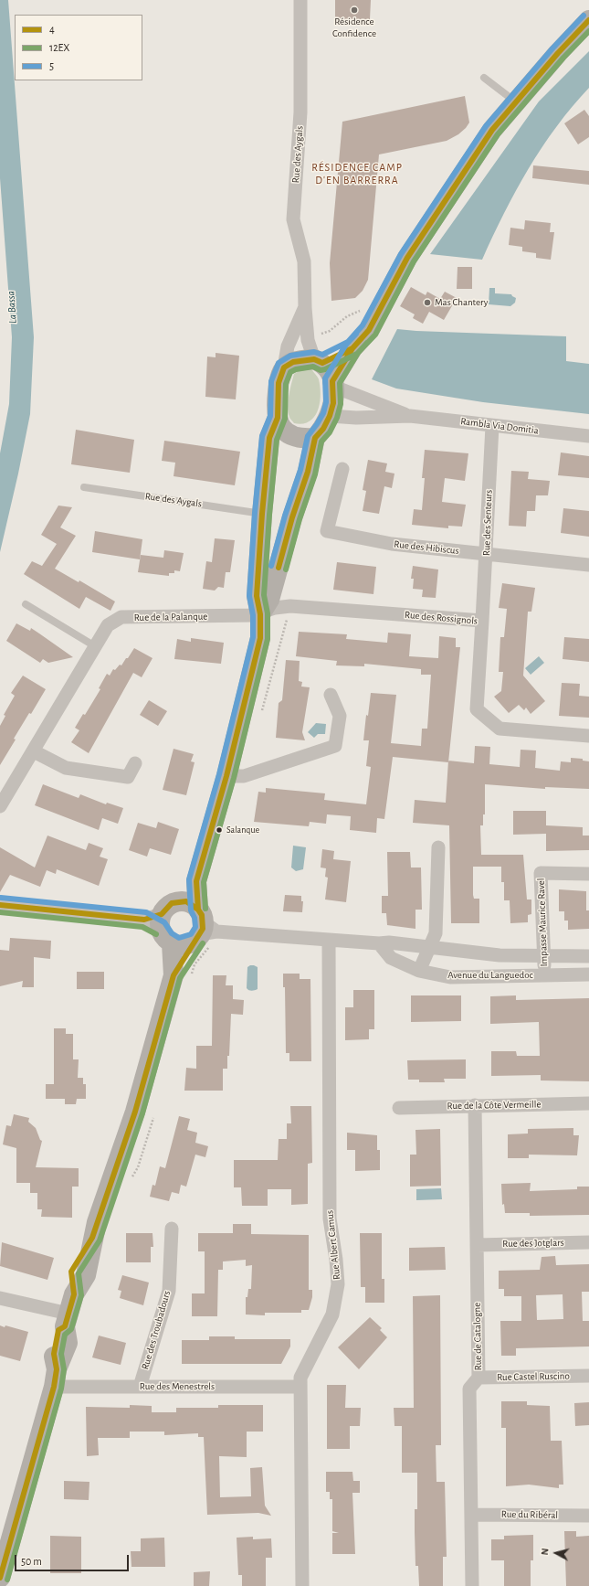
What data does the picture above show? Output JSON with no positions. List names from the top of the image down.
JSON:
{
  "streets": {
    "street": [
      "Rue des Aygals",
      "Rambla Via Domitia",
      "Rue des Senteurs",
      "Rue des Hibiscus",
      "Rue de la Palanque",
      "Rue des Rossignols",
      "Impasse Maurice Ravel",
      "Avenue du Languedoc",
      "Rue de la Côte Vermeille",
      "Rue des Jotglars",
      "Rue Albert Camus",
      "Rue des Troubadours",
      "Rue de Catalogne",
      "Rue Castel Ruscino",
      "Rue des Menestrels",
      "Rue du Ribéral"
    ]
  },
  "crossings": [
    ["Rue des Aygals", "Rambla Via Domitia"],
    ["Rambla Via Domitia", "Rue des Senteurs"],
    ["Rue des Senteurs", "Rue des Hibiscus"],
    ["Rue des Senteurs", "Rue des Rossignols"],
    ["Rue de la Palanque", "Rue des Rossignols"],
    ["Impasse Maurice Ravel", "Avenue du Languedoc"],
    ["Avenue du Languedoc", "Rue Albert Camus"],
    ["Rue de la Côte Vermeille", "Rue de Catalogne"],
    ["Rue des Jotglars", "Rue de Catalogne"],
    ["Rue Albert Camus", "Rue des Menestrels"],
    ["Rue des Troubadours", "Rue des Menestrels"],
    ["Rue de Catalogne", "Rue Castel Ruscino"],
    ["Rue de Catalogne", "Rue du Ribéral"]
  ],
  "districts": ["RÉSIDENCE CAMP D'EN BARRERRA"],
  "water": ["La Bassa"],
  "places": ["Résidence Confidence", "Mas Chantery", "Salanque"],
  "lines": ["transit line 5", "transit line 4", "transit line 12EX"],
  "legend": ["4", "12EX", "5"],
  "scale_bar": "50 m",
  "north": "left"
}
